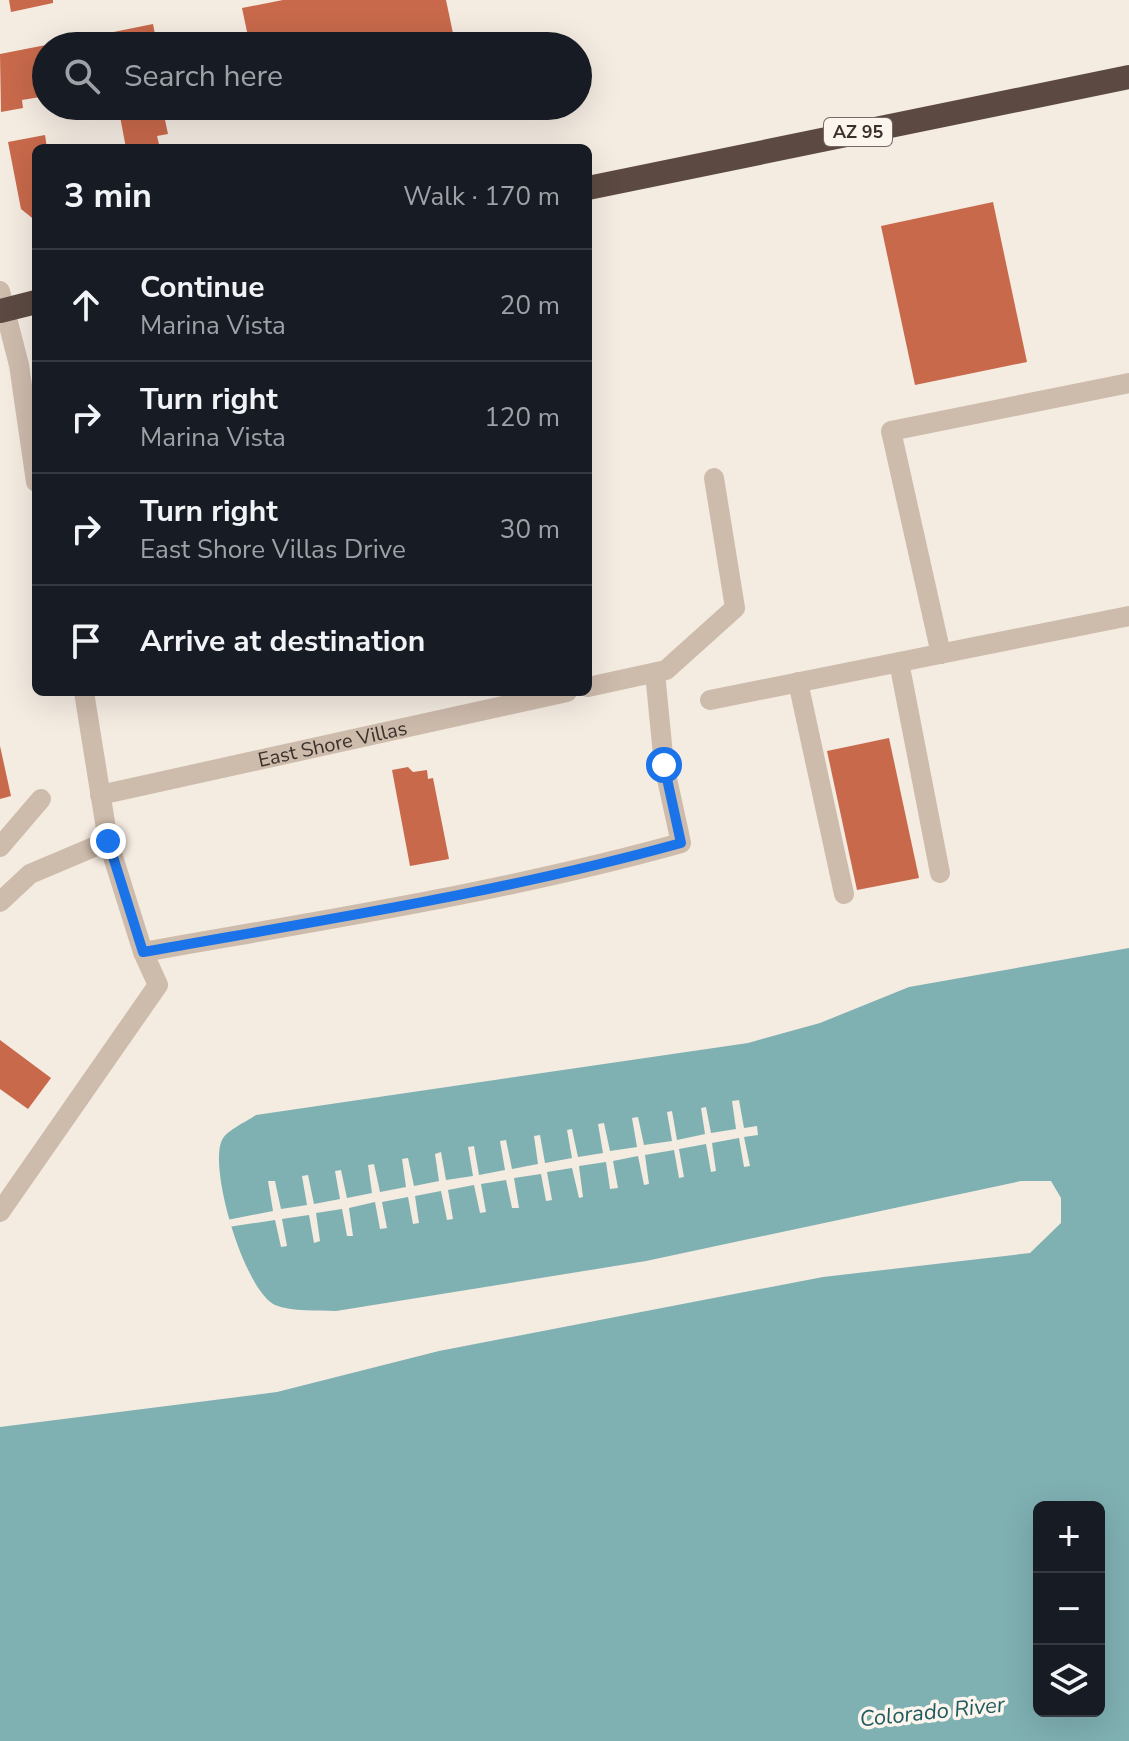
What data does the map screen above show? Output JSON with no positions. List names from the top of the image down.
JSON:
{
  "streets": {
    "highway": ["AZ 95"],
    "street": ["East Shore Villas"]
  },
  "water": ["Colorado River"],
  "page": {
    "search": "Search here",
    "heading": ["3 min", "Walk · 170 m"],
    "list": [
      ["Continue", "Marina Vista", "20 m"],
      ["Turn right", "Marina Vista", "120 m"],
      ["Turn right", "East Shore Villas Drive", "30 m"],
      "Arrive at destination"
    ],
    "map_buttons": ["+", "−"]
  }
}
